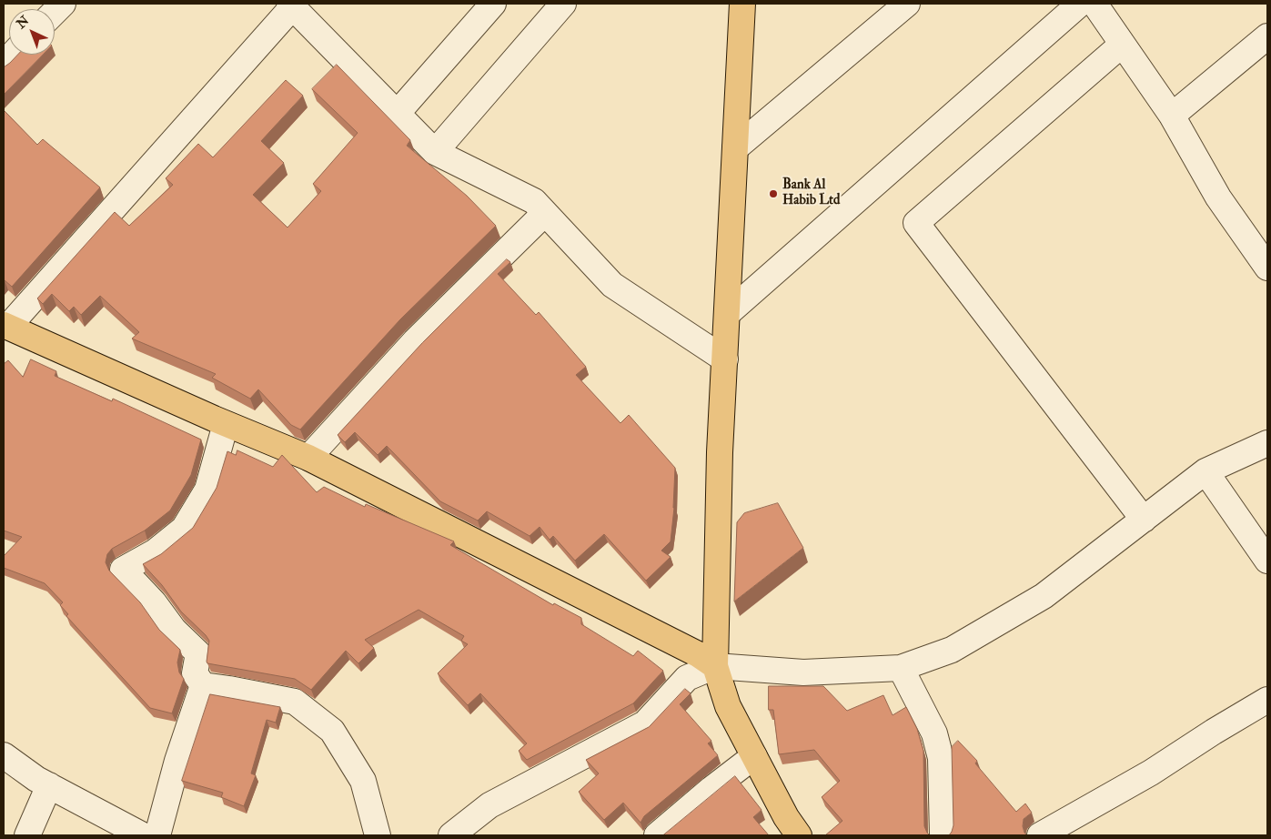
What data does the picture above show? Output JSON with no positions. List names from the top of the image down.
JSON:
{
  "places": ["Bank Al Habib Ltd"],
  "north": "top left"
}
